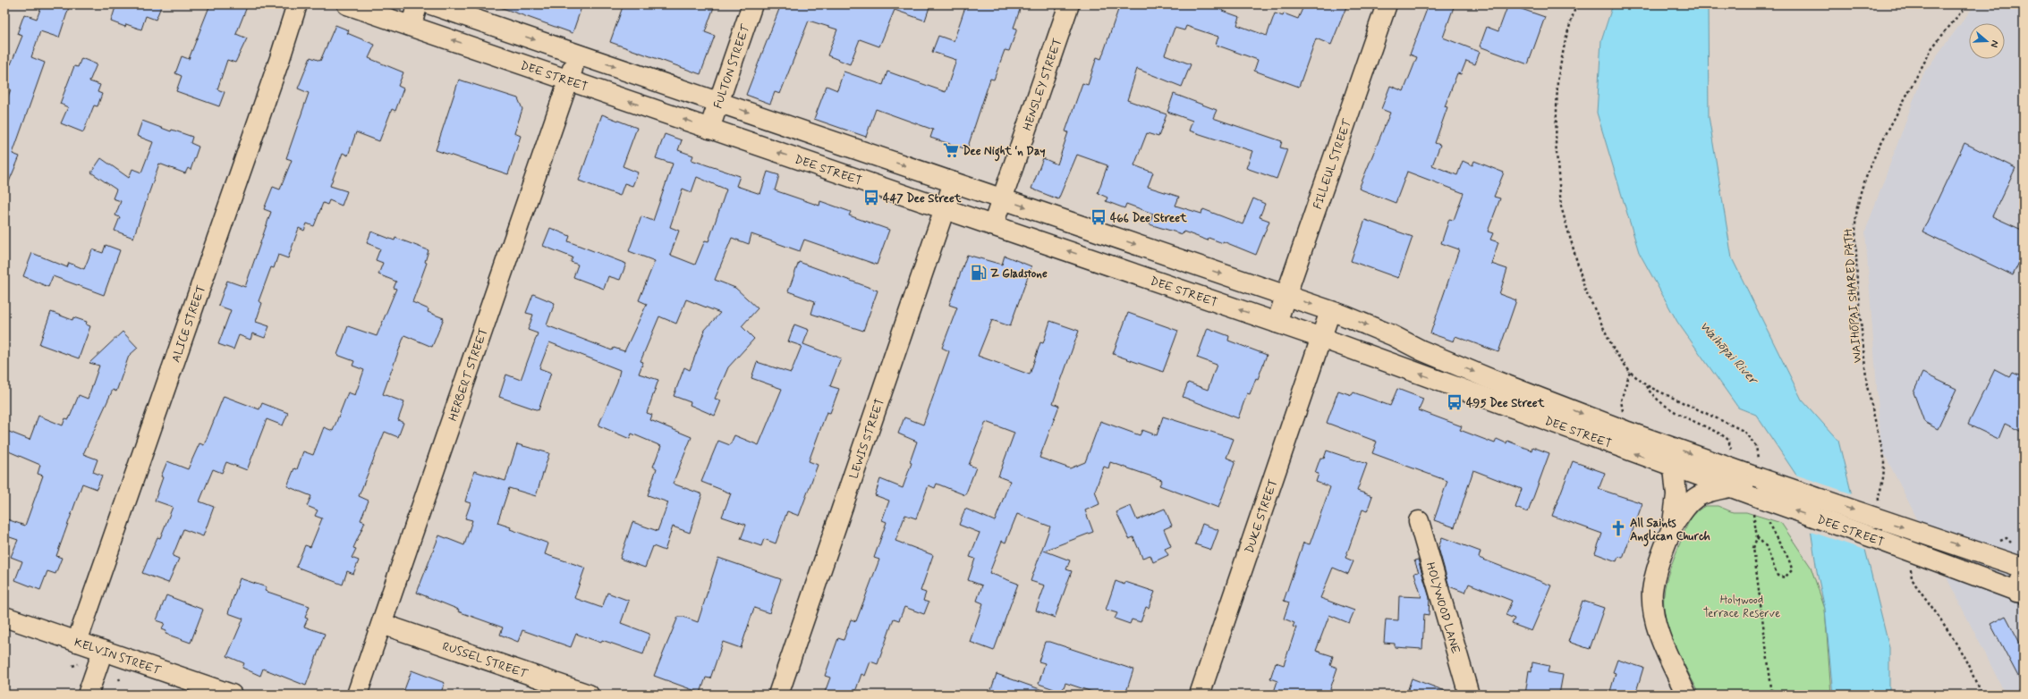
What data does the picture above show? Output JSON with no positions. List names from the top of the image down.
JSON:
{
  "streets": {
    "main road": [
      "FULTON STREET",
      "DEE STREET",
      "HENSLEY STREET",
      "FILLEUL STREET",
      "ALICE STREET",
      "HERBERT STREET",
      "LEWIS STREET",
      "DUKE STREET",
      "HOLYWOOD LANE",
      "KELVIN STREET",
      "RUSSEL STREET"
    ],
    "path": ["WAIHŌPAI SHARED PATH"]
  },
  "crossings": [
    ["FULTON STREET", "DEE STREET"],
    ["DEE STREET", "HENSLEY STREET"],
    ["DEE STREET", "FILLEUL STREET"],
    ["DEE STREET", "WAIHŌPAI SHARED PATH"],
    ["DEE STREET", "HERBERT STREET"],
    ["DEE STREET", "LEWIS STREET"],
    ["DEE STREET", "DUKE STREET"],
    ["ALICE STREET", "KELVIN STREET"],
    ["HERBERT STREET", "RUSSEL STREET"]
  ],
  "water": ["Waihōpai River"],
  "parks": ["Holywood Terrace Reserve"],
  "places": {
    "supermarket": ["Dee Night ‘n Day"],
    "bus stop": ["447 Dee Street", "466 Dee Street", "495 Dee Street"],
    "fuel station": ["Z Gladstone"],
    "church": ["All Saints Anglican Church"]
  },
  "north": "right"
}
